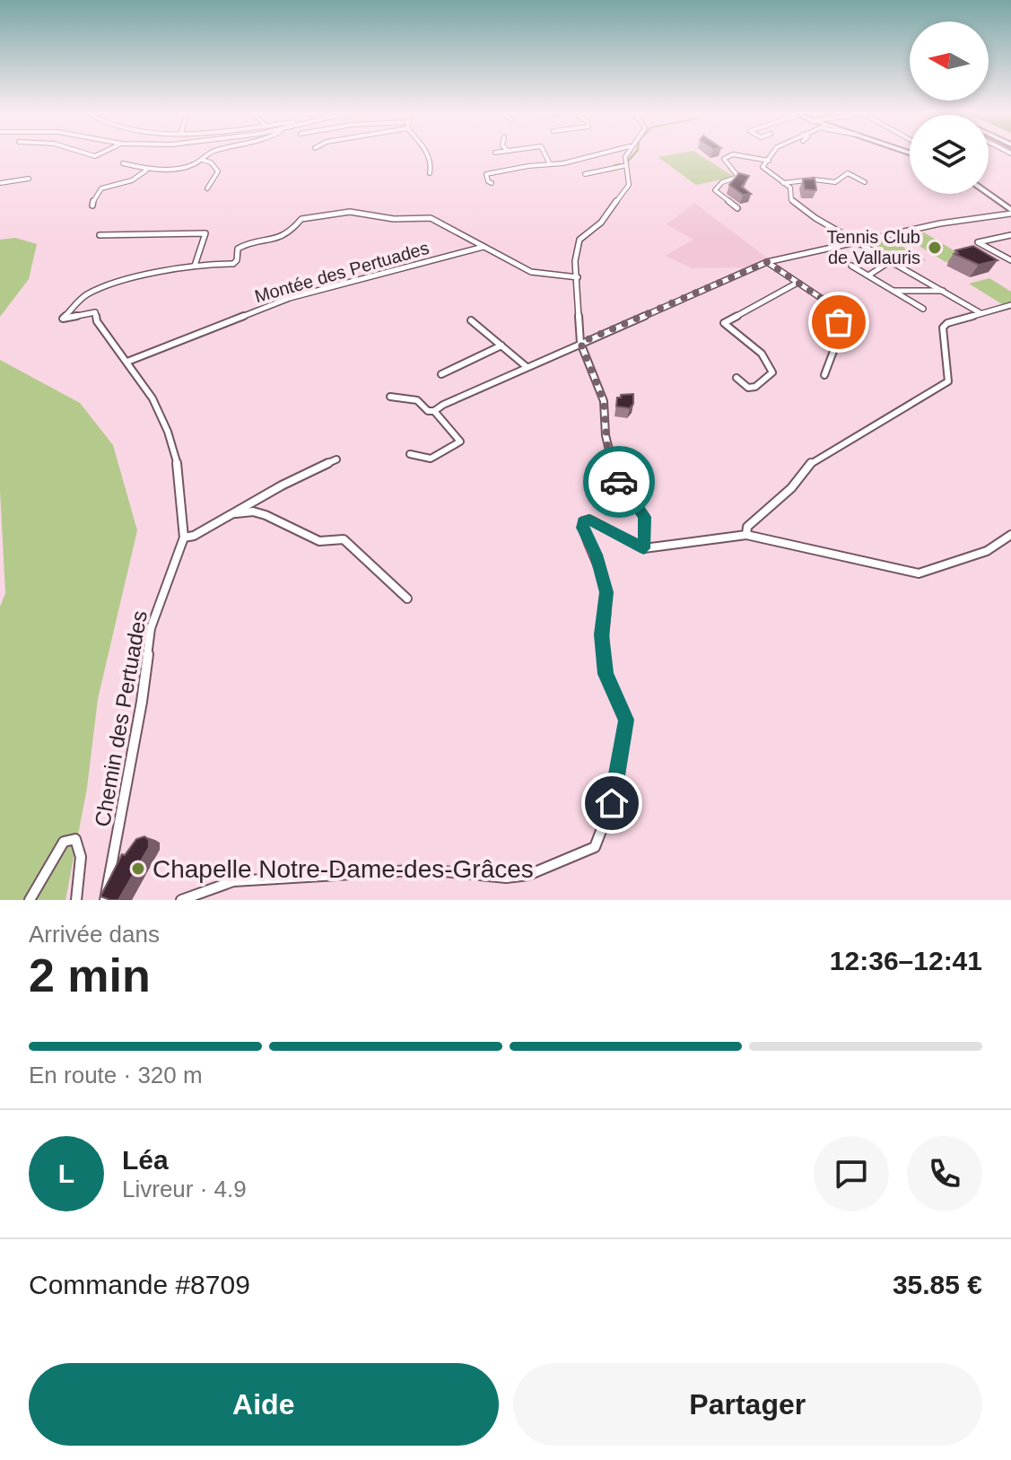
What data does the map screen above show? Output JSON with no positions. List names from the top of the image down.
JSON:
{
  "streets": {
    "street": ["Montée des Pertuades", "Chemin des Pertuades"]
  },
  "crossings": [
    ["Montée des Pertuades", "Chemin des Pertuades"]
  ],
  "places": ["Tennis Club de Vallauris", "Chapelle Notre-Dame-des-Grâces"],
  "north": "left",
  "page": {
    "heading": ["2 min", "Arrivée dans", "12:36–12:41"],
    "panel": [
      "Léa",
      "Livreur · 4.9",
      "Commande #8709",
      "35.85 €"
    ],
    "bar": "En route · 320 m",
    "round": "L",
    "buttons": ["Aide", "Partager"]
  }
}
